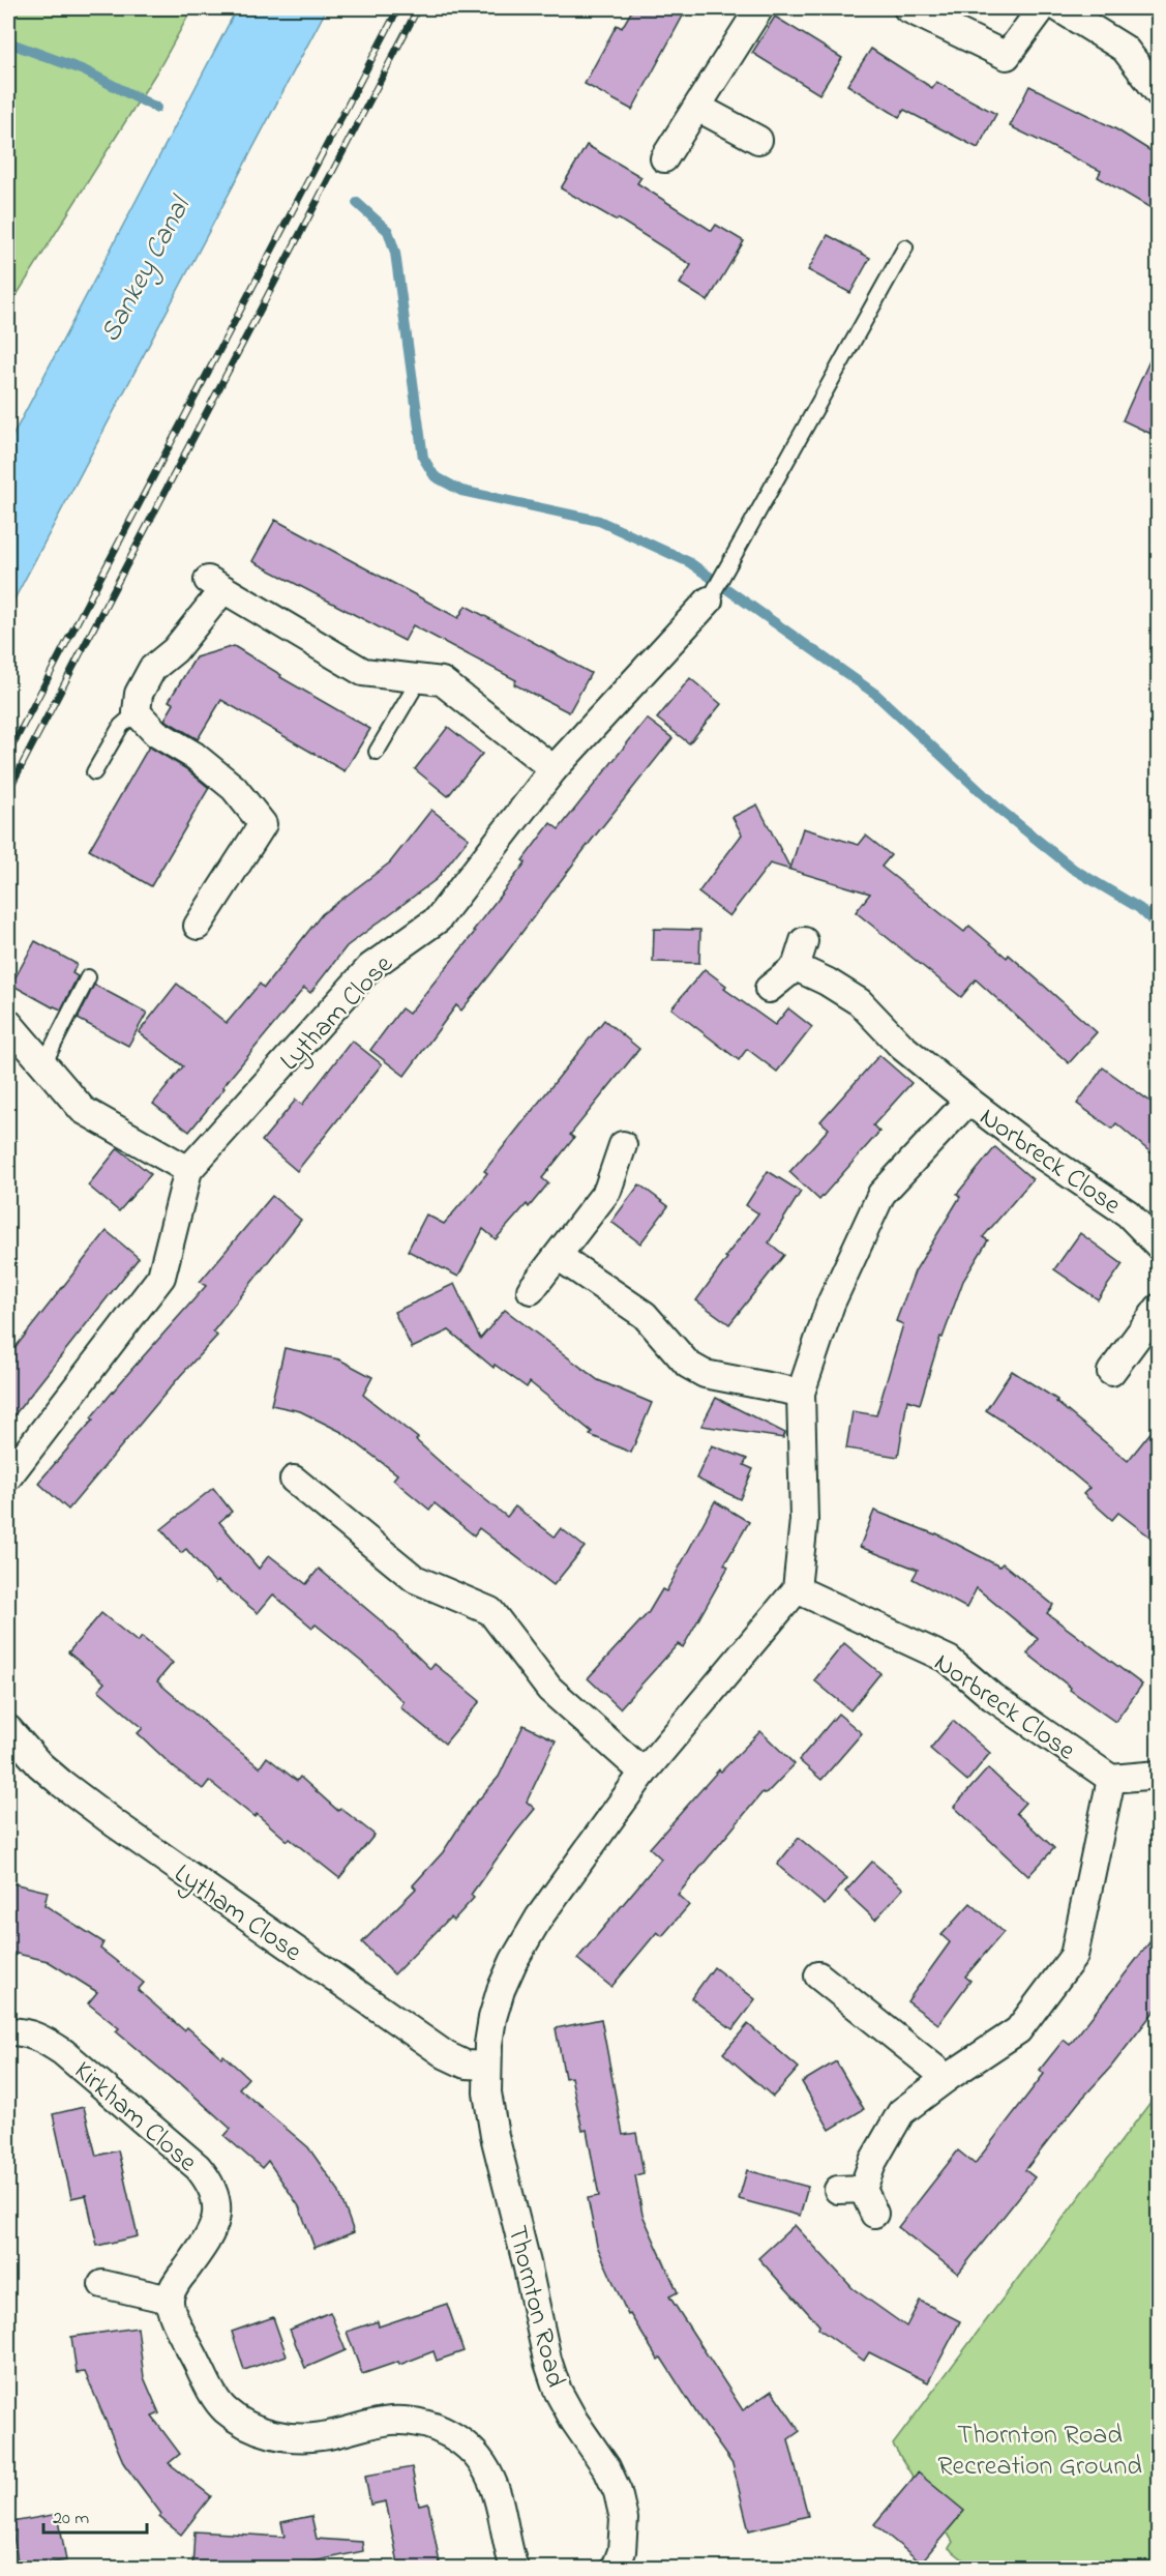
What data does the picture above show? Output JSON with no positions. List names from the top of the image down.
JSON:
{
  "streets": {
    "street": [
      "Lytham Close",
      "Norbreck Close",
      "Kirkham Close",
      "Thornton Road"
    ]
  },
  "crossings": [
    ["Lytham Close", "Thornton Road"]
  ],
  "water": ["Sankey Canal"],
  "parks": ["Thornton Road Recreation Ground"],
  "scale_bar": "20 m"
}
